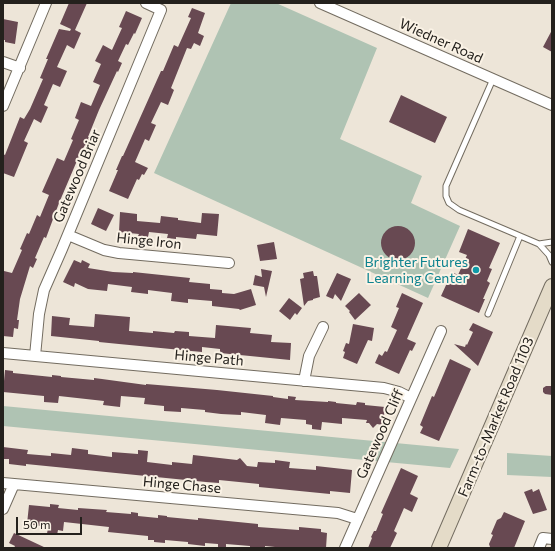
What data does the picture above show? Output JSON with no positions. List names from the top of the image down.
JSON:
{
  "streets": {
    "main road": ["Farm-to-Market Road 1103"],
    "street": [
      "Wiedner Road",
      "Gatewood Briar",
      "Hinge Iron",
      "Hinge Path",
      "Gatewood Cliff",
      "Hinge Chase"
    ]
  },
  "crossings": [
    ["Gatewood Briar", "Hinge Iron"],
    ["Gatewood Briar", "Hinge Path"],
    ["Hinge Path", "Gatewood Cliff"],
    ["Gatewood Cliff", "Hinge Chase"]
  ],
  "places": ["Brighter Futures Learning Center"],
  "scale_bar": "50 m"
}
